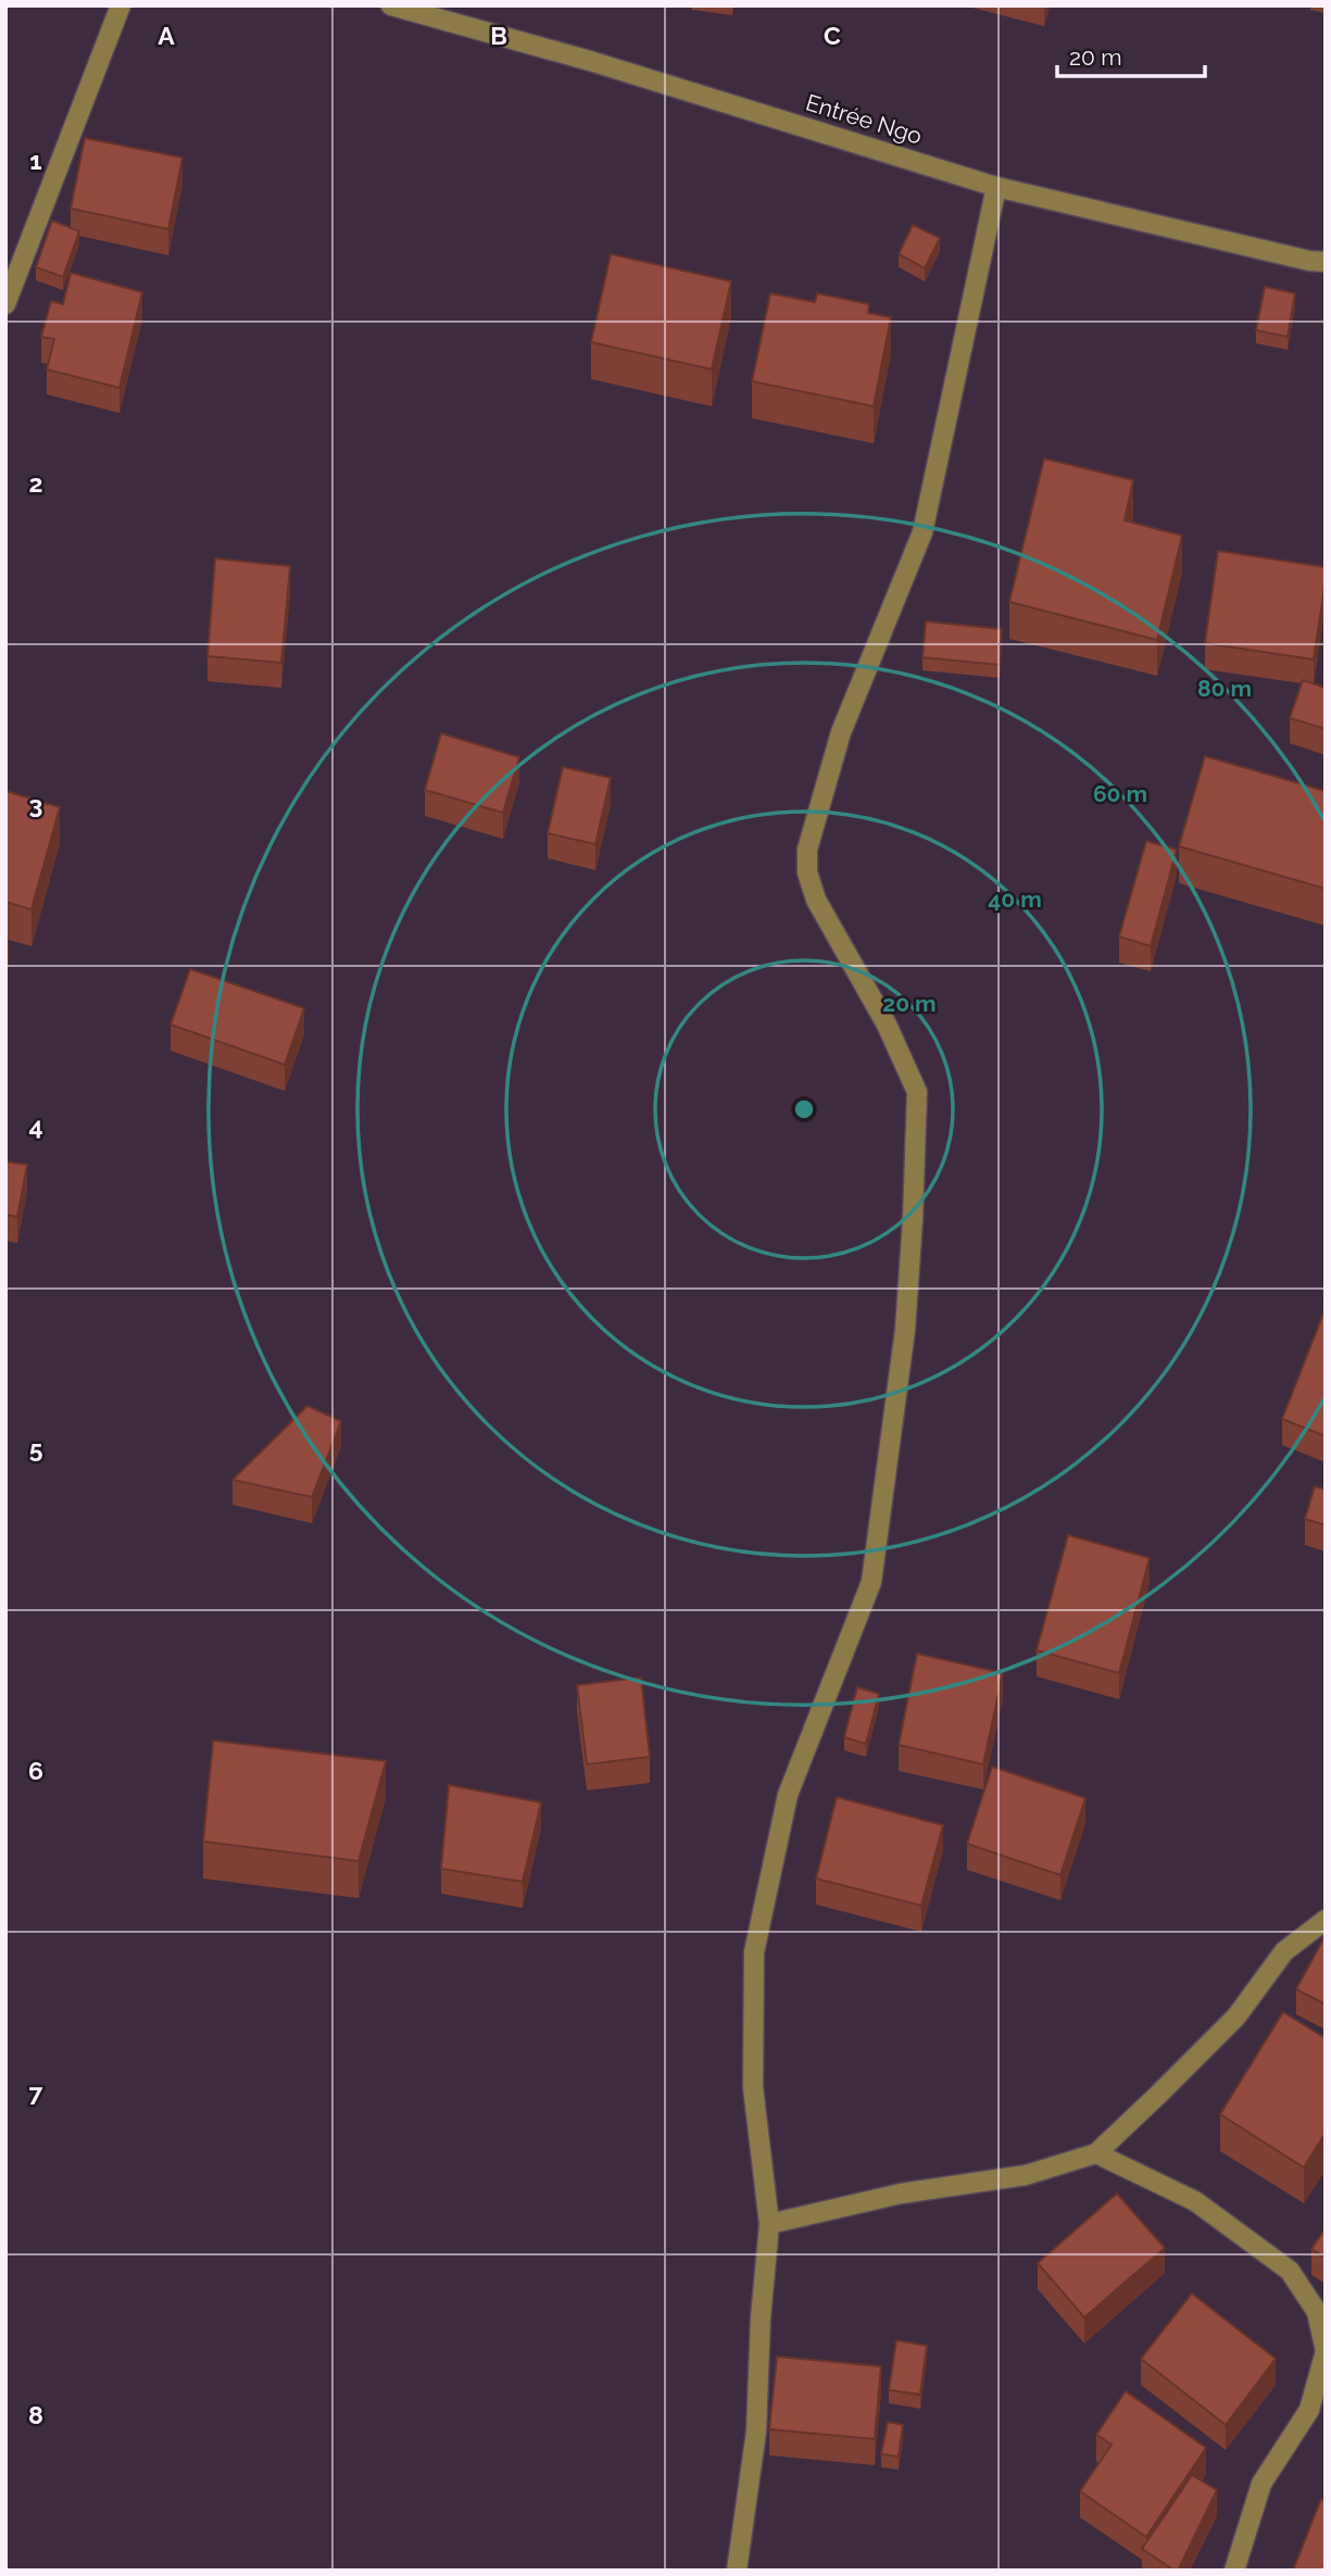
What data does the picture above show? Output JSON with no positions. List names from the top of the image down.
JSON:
{
  "streets": {
    "street": ["Entrée Ngo"]
  },
  "scale_bar": "20 m",
  "grid": {
    "columns": ["A", "B", "C"],
    "rows": [
      "1",
      "2",
      "3",
      "4",
      "5",
      "6",
      "7",
      "8"
    ]
  },
  "rings": [
    "80 m",
    "60 m",
    "40 m",
    "20 m"
  ]
}
